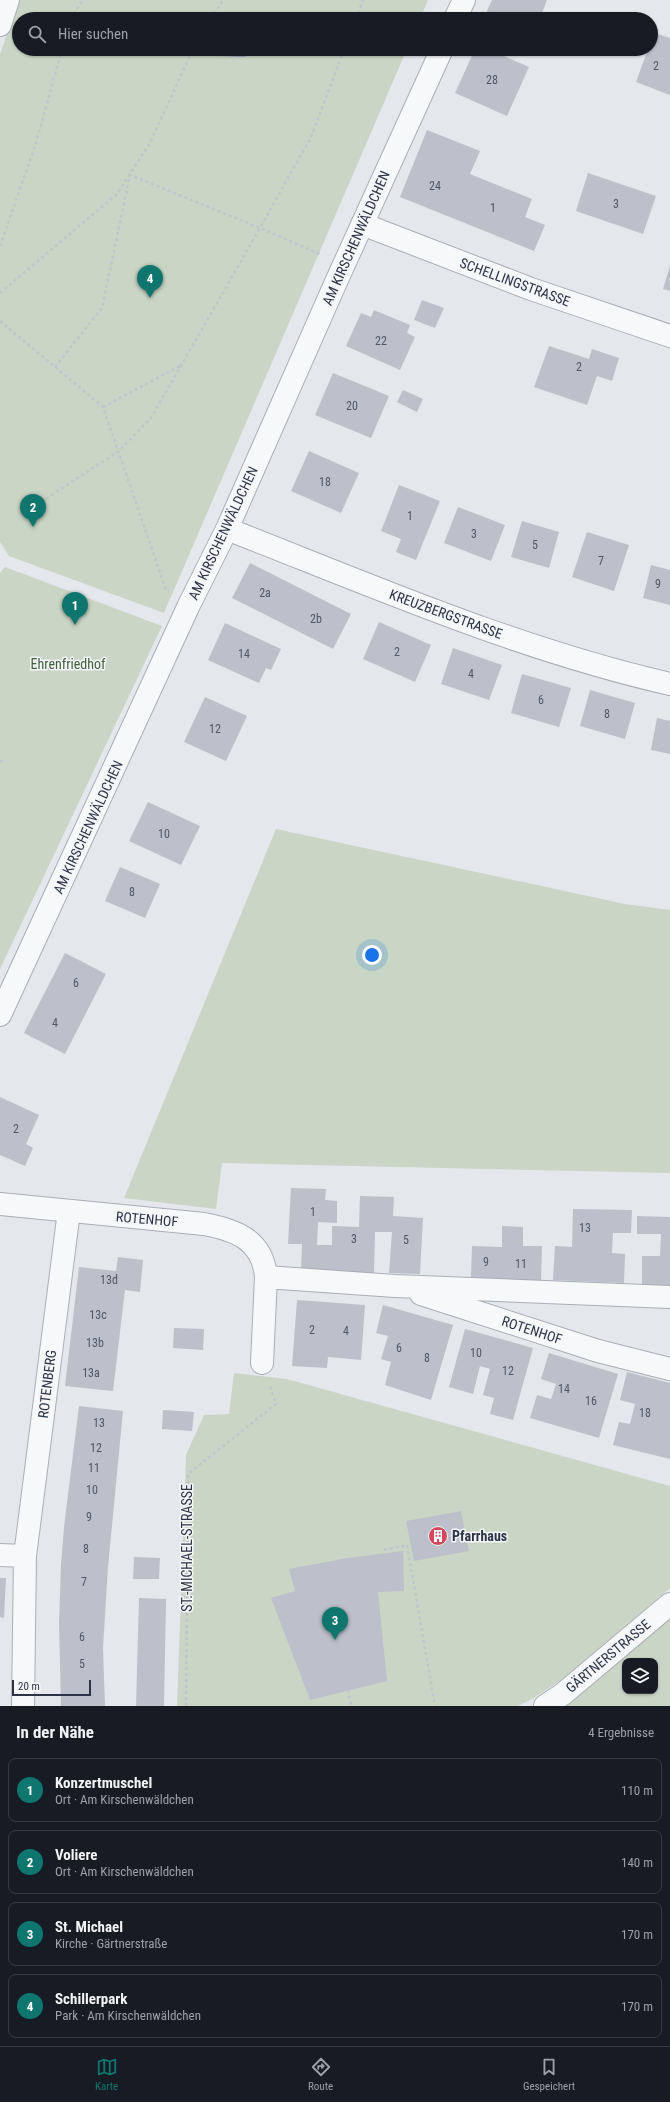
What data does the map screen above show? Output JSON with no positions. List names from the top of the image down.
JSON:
{
  "streets": {
    "street": [
      "AM KIRSCHENWÄLDCHEN",
      "SCHELLINGSTRASSE",
      "KREUZBERGSTRASSE",
      "ROTENHOF",
      "ROTENBERG",
      "GÄRTNERSTRASSE"
    ],
    "path": ["ST.-MICHAEL-STRASSE"]
  },
  "crossings": [
    ["AM KIRSCHENWÄLDCHEN", "SCHELLINGSTRASSE"],
    ["AM KIRSCHENWÄLDCHEN", "KREUZBERGSTRASSE"],
    ["ROTENHOF", "ROTENBERG"],
    ["ROTENHOF", "ST.-MICHAEL-STRASSE"]
  ],
  "parks": ["Ehrenfriedhof"],
  "places": {
    "building": ["Pfarrhaus"]
  },
  "house_numbers": [
    "2",
    "28",
    "24",
    "3",
    "1",
    "22",
    "2",
    "20",
    "18",
    "1",
    "3",
    "5",
    "7",
    "9",
    "2a",
    "2b",
    "2",
    "14",
    "4",
    "6",
    "8",
    "12",
    "10",
    "8",
    "6",
    "4",
    "2",
    "1",
    "13",
    "3",
    "5",
    "9",
    "11",
    "13d",
    "13c",
    "2",
    "4",
    "13b",
    "6",
    "10",
    "8",
    "12",
    "13a",
    "14",
    "16",
    "18",
    "13",
    "12",
    "11",
    "10",
    "9",
    "8",
    "7",
    "6",
    "5"
  ],
  "scale_bar": "20 m",
  "page": {
    "search": "Hier suchen",
    "pins": [
      "4",
      "2",
      "1",
      "3"
    ],
    "scale": "20 m",
    "heading": ["In der Nähe", "4 Ergebnisse"],
    "list": [
      {
        "mark": "1",
        "name": "Konzertmuschel",
        "note": "Ort · Am Kirschenwäldchen",
        "value": "110 m"
      },
      {
        "mark": "2",
        "name": "Voliere",
        "note": "Ort · Am Kirschenwäldchen",
        "value": "140 m"
      },
      {
        "mark": "3",
        "name": "St. Michael",
        "note": "Kirche · Gärtnerstraße",
        "value": "170 m"
      },
      {
        "mark": "4",
        "name": "Schillerpark",
        "note": "Park · Am Kirschenwäldchen",
        "value": "170 m"
      }
    ],
    "nav": ["Karte", "Route", "Gespeichert"]
  }
}
